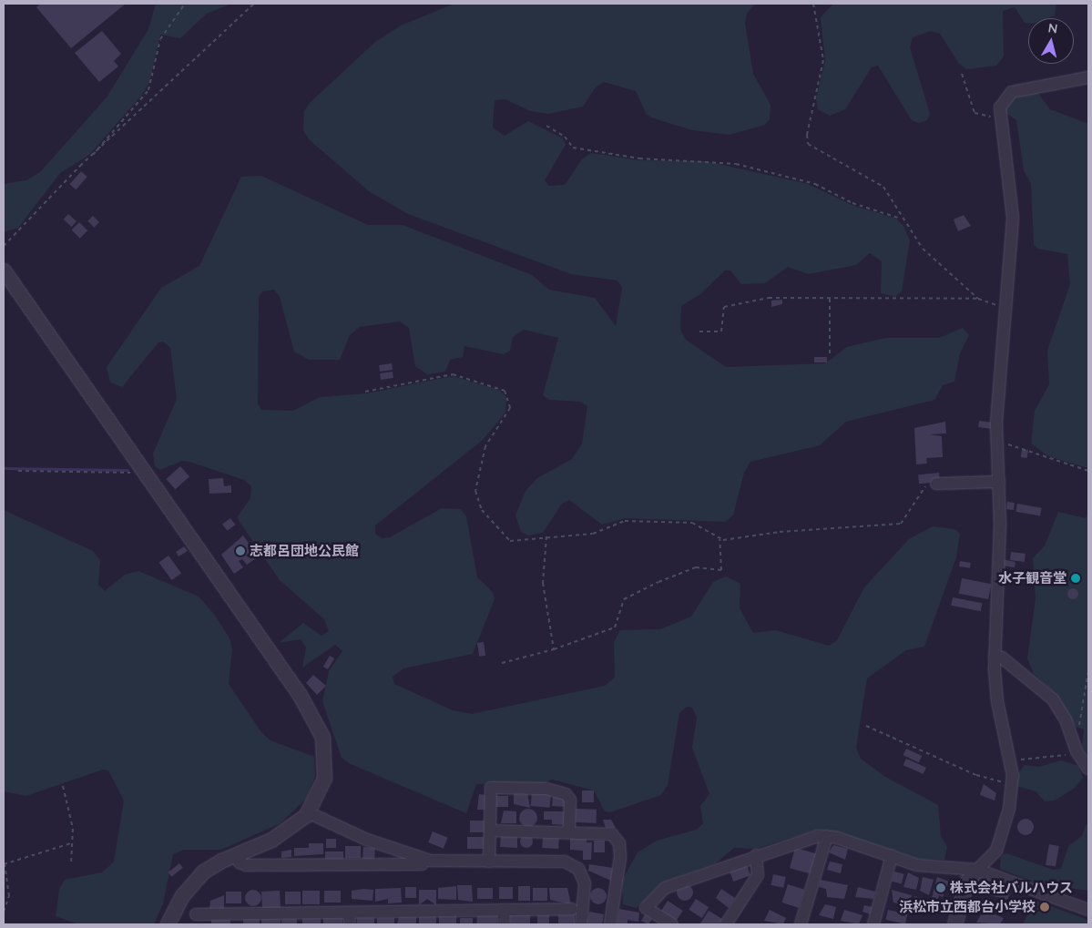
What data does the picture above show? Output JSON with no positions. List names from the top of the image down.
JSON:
{
  "places": [
    "志都呂団地公民館",
    "水子観音堂",
    "株式会社バルハウス",
    "浜松市立西都台小学校"
  ],
  "north": "top"
}
